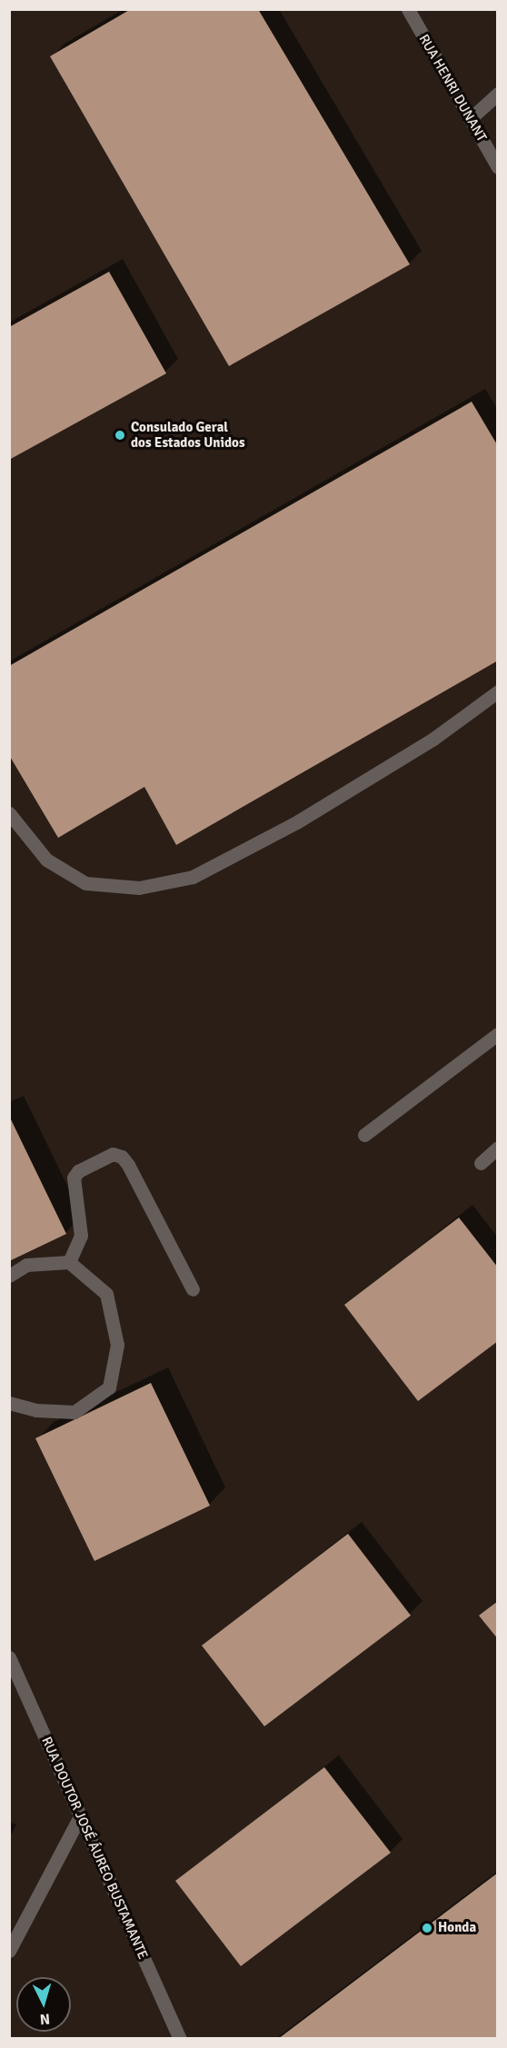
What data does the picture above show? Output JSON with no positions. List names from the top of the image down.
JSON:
{
  "streets": {
    "street": ["RUA HENRI DUNANT", "RUA DOUTOR JOSÉ ÁUREO BUSTAMANTE"]
  },
  "places": ["Consulado Geral dos Estados Unidos", "Honda"],
  "north": "bottom"
}
